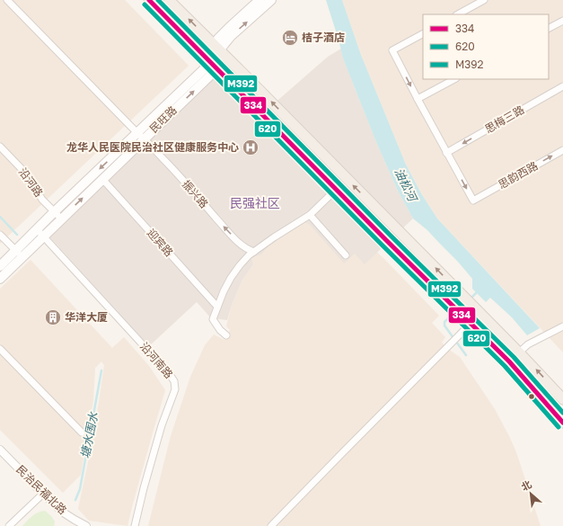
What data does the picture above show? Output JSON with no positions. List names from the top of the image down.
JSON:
{
  "streets": {
    "main road": ["民旺路"],
    "street": [
      "思梅三路",
      "思韵西路",
      "沿河路",
      "振兴路",
      "迎宾路",
      "沿河南路",
      "民治民福北路"
    ]
  },
  "crossings": [
    ["民旺路", "沿河路"],
    ["民旺路", "振兴路"],
    ["民旺路", "迎宾路"],
    ["民旺路", "沿河南路"],
    ["思梅三路", "思韵西路"]
  ],
  "one_way": ["思梅三路", "振兴路"],
  "districts": ["民强社区"],
  "water": ["油松河", "塘水围水"],
  "places": {
    "hotel": ["桔子酒店"],
    "hospital": ["龙华人民医院民治社区健康服务中心"],
    "building": ["华洋大厦"]
  },
  "lines": ["transit line 334", "transit line M392", "transit line 620"],
  "legend": ["334", "620", "M392"],
  "north": "top left"
}
